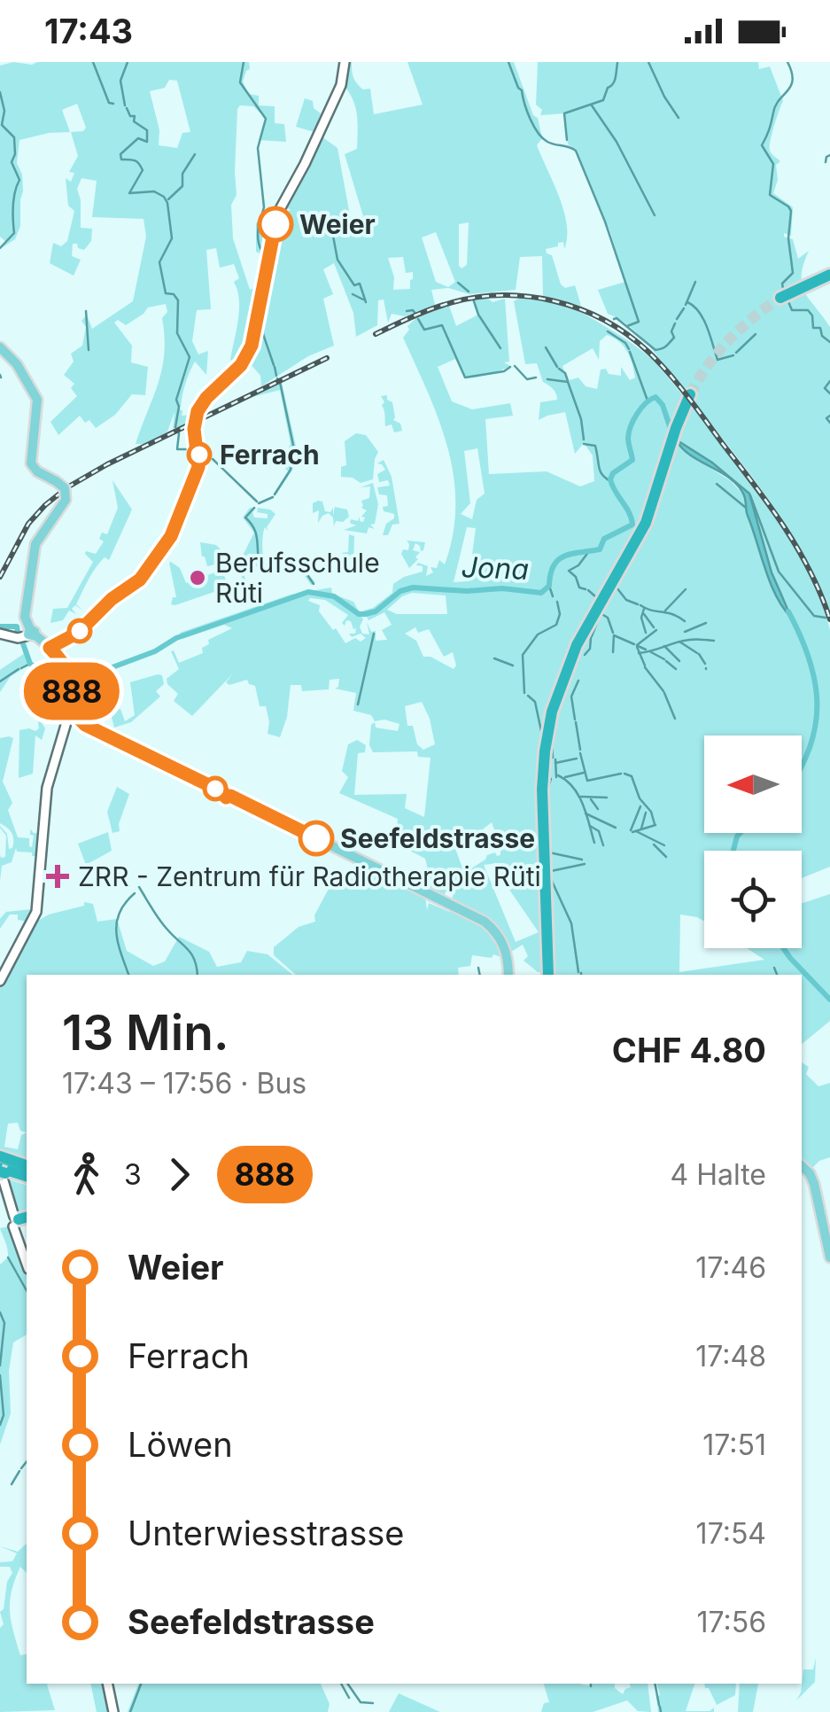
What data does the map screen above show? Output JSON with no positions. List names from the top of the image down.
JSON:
{
  "water": ["Jona"],
  "places": {
    "other": [
      "Weier",
      "Ferrach",
      "Berufsschule Rüti",
      "Seefeldstrasse"
    ],
    "health": ["ZRR - Zentrum für Radiotherapie Rüti"]
  },
  "lines": ["bus line 888"],
  "north": "left",
  "page": {
    "status": "17:43",
    "on_map": "888",
    "heading": ["13 Min.", "17:43 – 17:56 · Bus", "CHF 4.80"],
    "legs": ["3", "888", "4 Halte"],
    "list": [
      {
        "name": "Weier",
        "value": "17:46"
      },
      {
        "name": "Ferrach",
        "value": "17:48"
      },
      {
        "name": "Löwen",
        "value": "17:51"
      },
      {
        "name": "Unterwiesstrasse",
        "value": "17:54"
      },
      {
        "name": "Seefeldstrasse",
        "value": "17:56"
      }
    ]
  }
}
